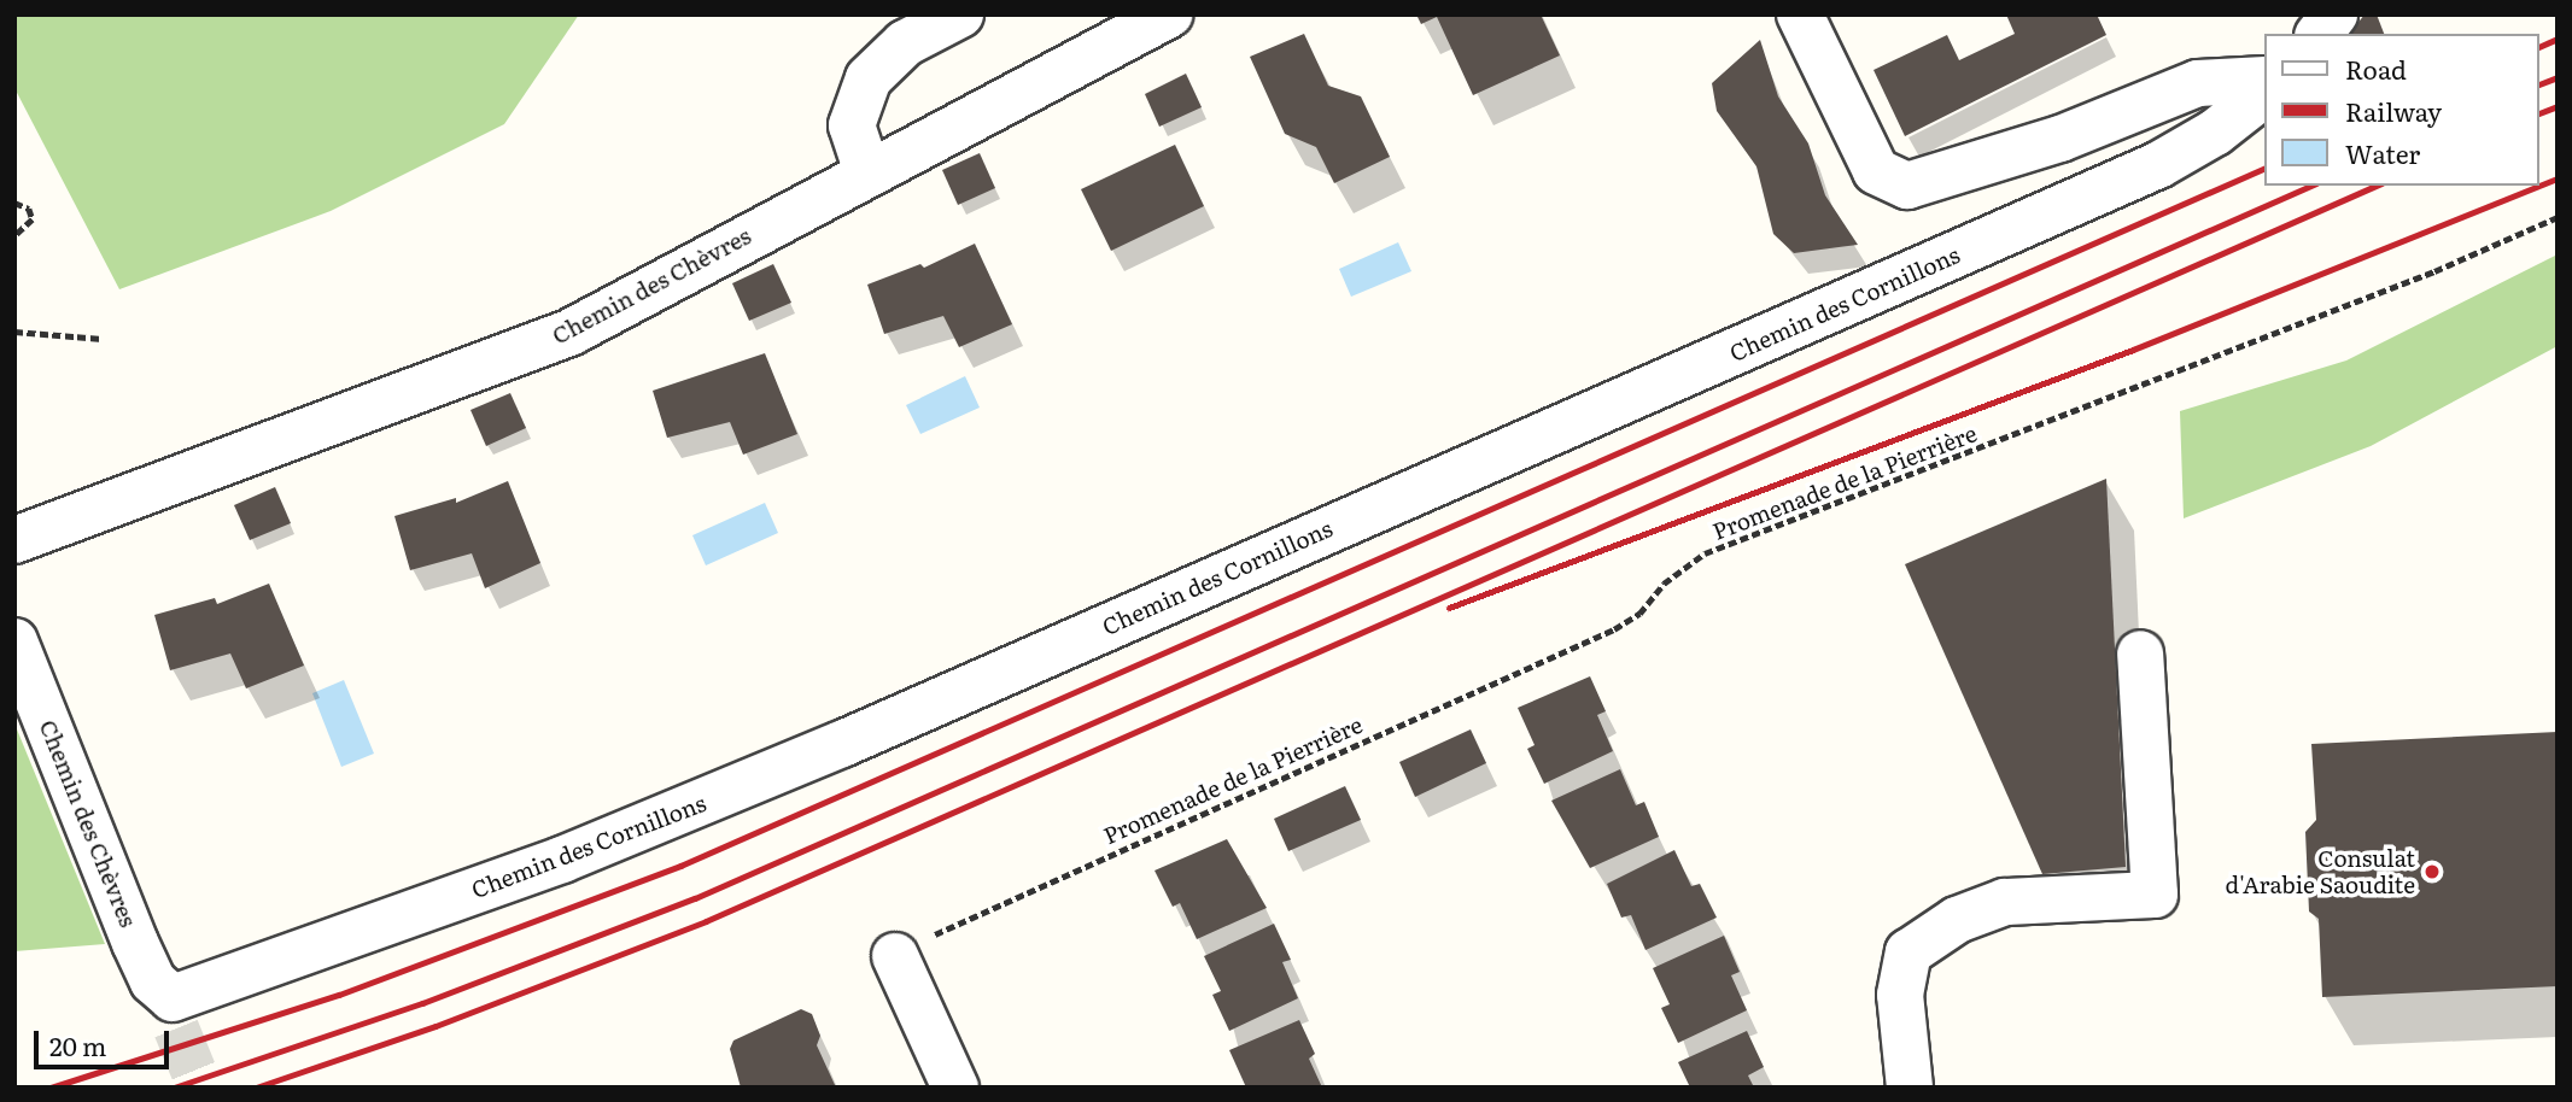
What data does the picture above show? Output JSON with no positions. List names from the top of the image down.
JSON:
{
  "streets": {
    "street": ["Chemin des Chèvres", "Chemin des Cornillons"],
    "path": ["Promenade de la Pierrière"]
  },
  "crossings": [
    ["Chemin des Chèvres", "Chemin des Cornillons"]
  ],
  "places": ["Consulat d'Arabie Saoudite"],
  "legend": ["Road", "Railway", "Water"],
  "scale_bar": "20 m"
}
